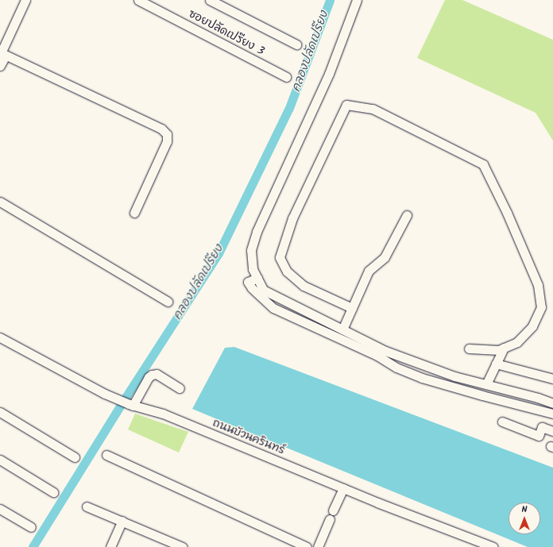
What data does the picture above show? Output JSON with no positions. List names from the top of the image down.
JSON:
{
  "streets": {
    "street": ["ซอยปลัดเปรียง 3", "ถนนบัวนครินทร์"]
  },
  "water": ["คลองปลัดเปรียง"],
  "north": "top"
}
